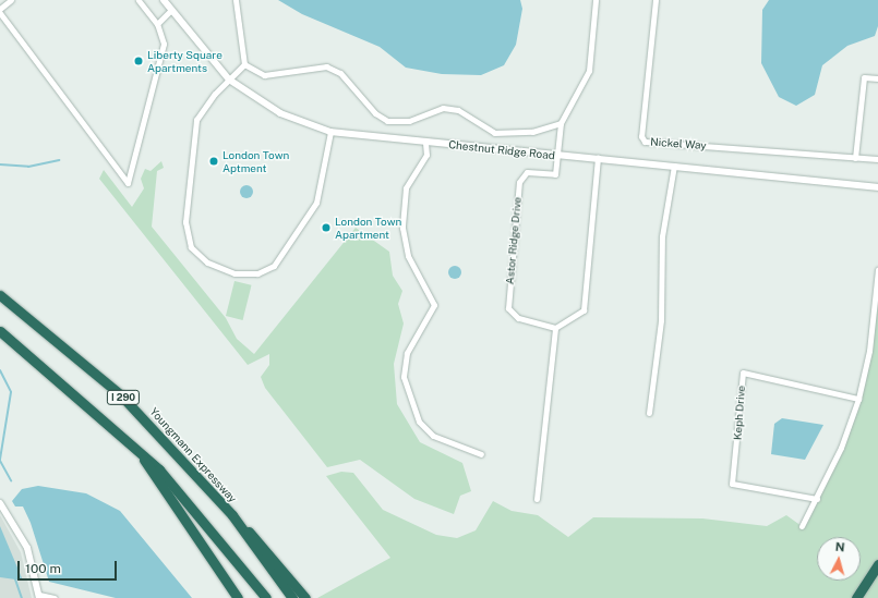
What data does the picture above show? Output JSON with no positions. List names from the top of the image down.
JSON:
{
  "streets": {
    "highway": ["I 290", "Youngmann Expressway"],
    "street": [
      "Nickel Way",
      "Chestnut Ridge Road",
      "Astor Ridge Drive",
      "Keph Drive"
    ]
  },
  "crossings": [
    ["Chestnut Ridge Road", "Astor Ridge Drive"]
  ],
  "places": ["Liberty Square Apartments", "London Town Aptment", "London Town Apartment"],
  "scale_bar": "100 m",
  "north": "top"
}
